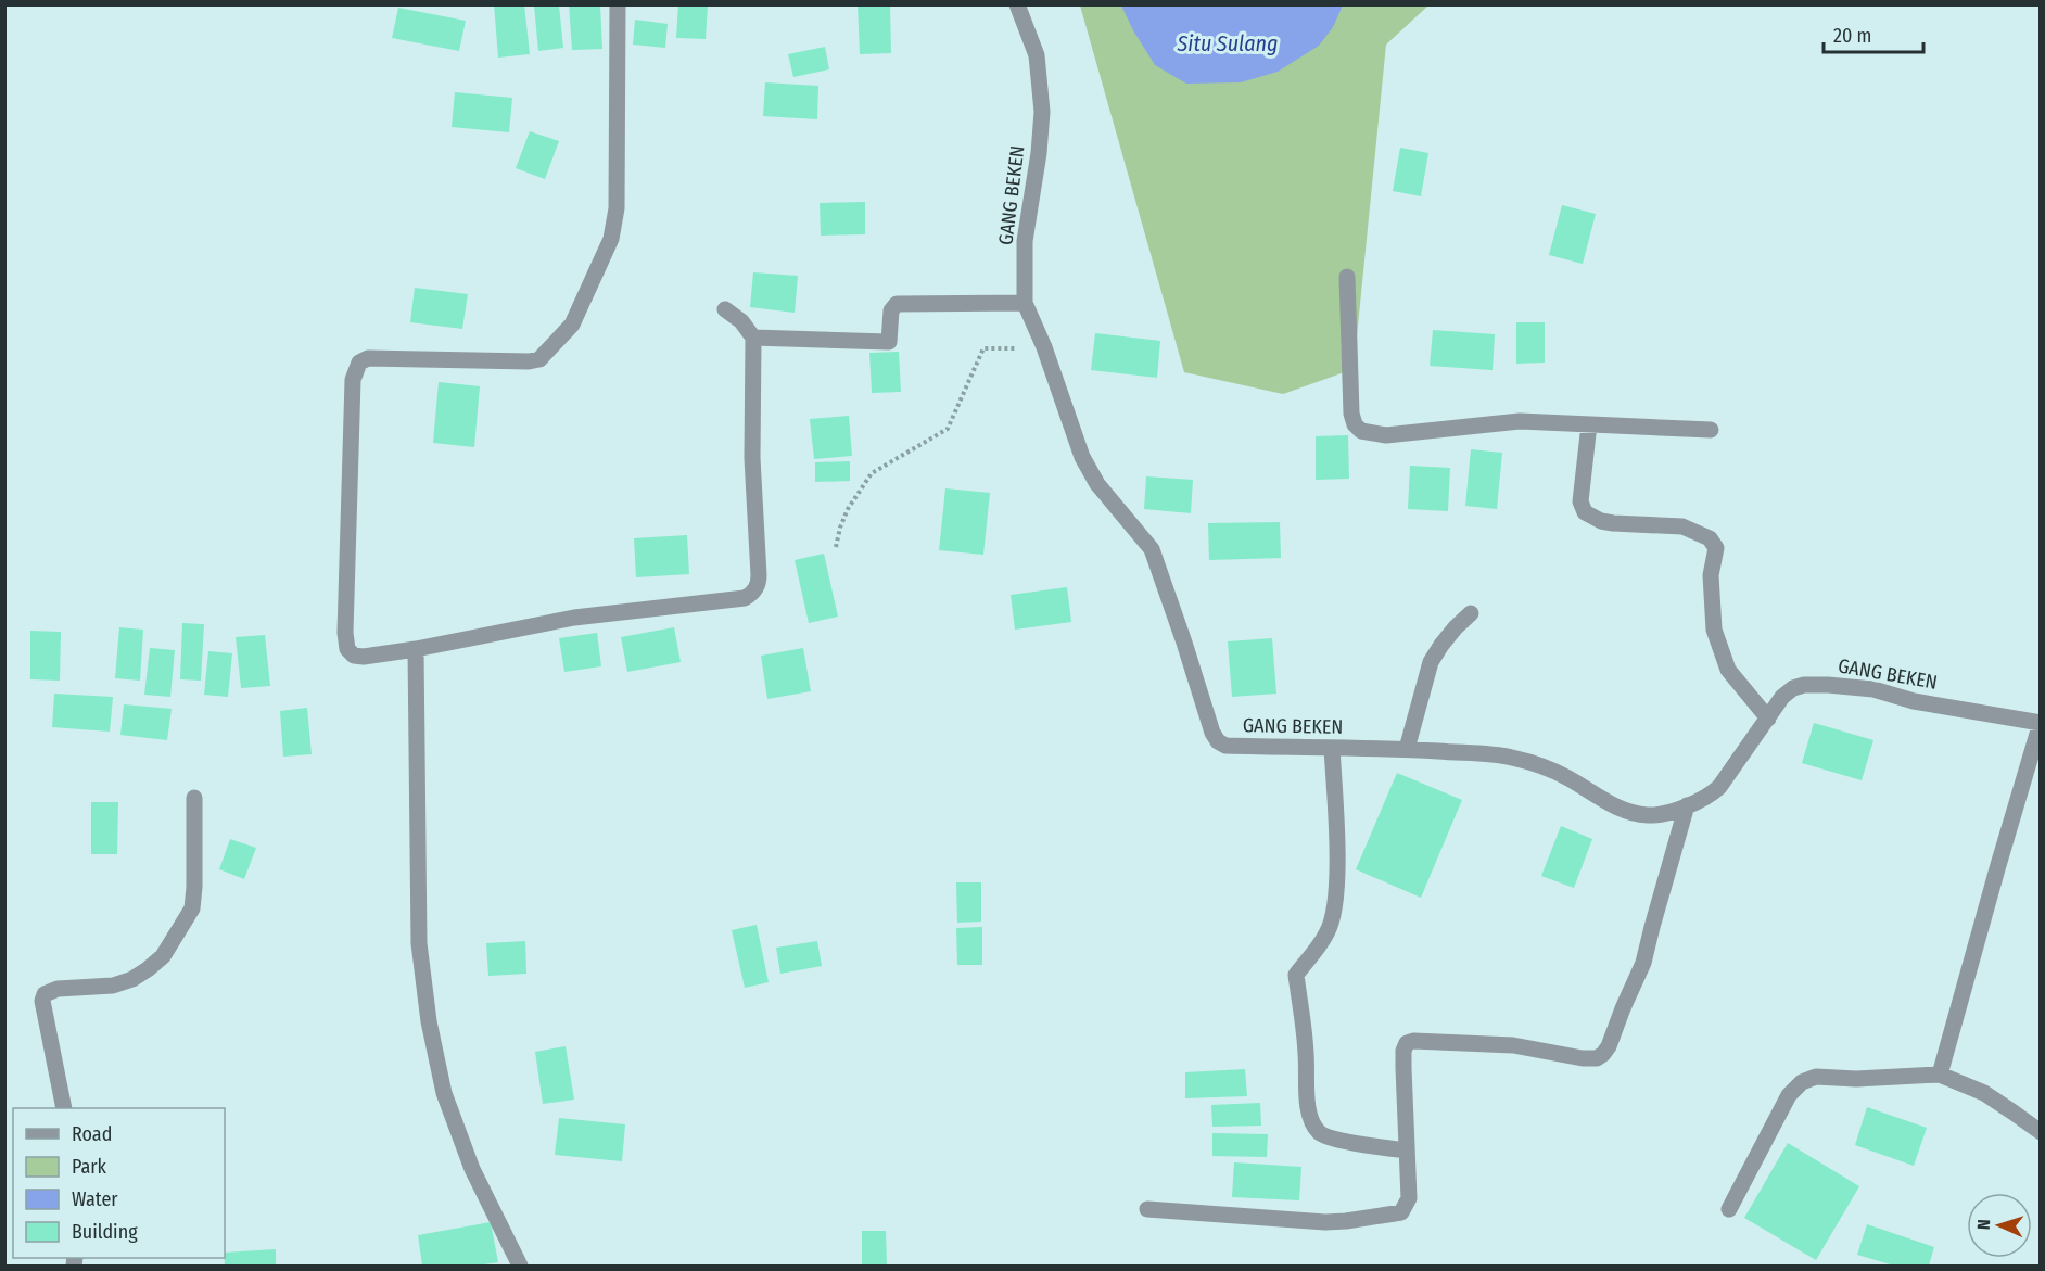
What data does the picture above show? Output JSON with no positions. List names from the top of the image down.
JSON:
{
  "streets": {
    "street": ["GANG BEKEN"]
  },
  "water": ["Situ Sulang"],
  "legend": [
    "Road",
    "Park",
    "Water",
    "Building"
  ],
  "scale_bar": "20 m",
  "north": "left"
}
